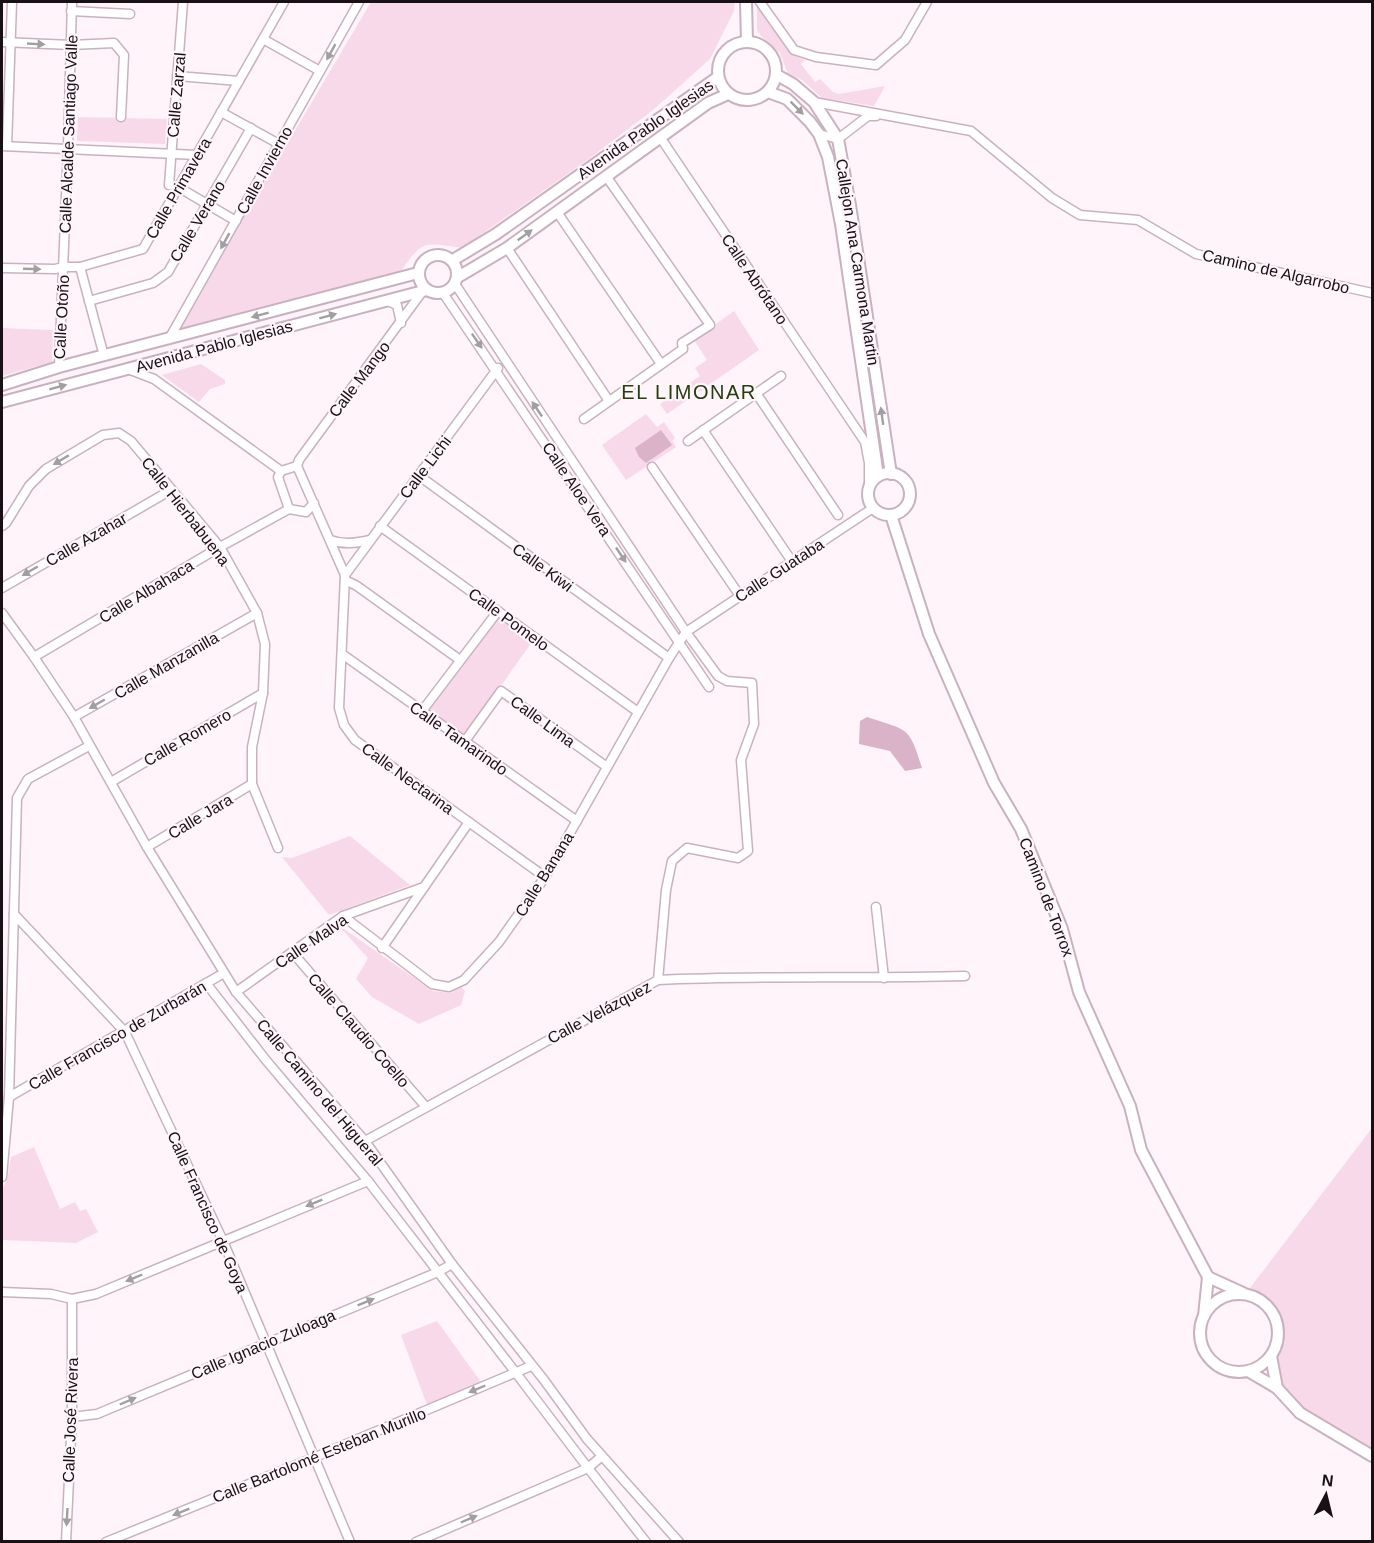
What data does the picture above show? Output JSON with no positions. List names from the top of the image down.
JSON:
{
  "streets": {
    "street": [
      "Calle Zarzal",
      "Avenida Pablo Iglesias",
      "Calle Alcalde Santiago Valle",
      "Calle Invierno",
      "Calle Primavera",
      "Calle Verano",
      "Callejon Ana Carmona Martin",
      "Camino de Algarrobo",
      "Calle Abrótano",
      "Calle Otoño",
      "Calle Mango",
      "Calle Lichi",
      "Calle Aloe Vera",
      "Calle Hierbabuena",
      "Calle Azahar",
      "Calle Kiwi",
      "Calle Guataba",
      "Calle Albahaca",
      "Calle Pomelo",
      "Calle Manzanilla",
      "Calle Lima",
      "Calle Romero",
      "Calle Tamarindo",
      "Calle Nectarina",
      "Calle Jara",
      "Calle Banana",
      "Camino de Torrox",
      "Calle Malva",
      "Calle Velázquez",
      "Calle Claudio Coello",
      "Calle Francisco de Zurbarán",
      "Calle Camino del Higueral",
      "Calle Francisco de Goya",
      "Calle Ignacio Zuloaga",
      "Calle José Rivera",
      "Calle Bartolomé Esteban Murillo"
    ]
  },
  "crossings": [
    ["Calle Zarzal", "Calle Primavera"],
    ["Avenida Pablo Iglesias", "Calle Invierno"],
    ["Avenida Pablo Iglesias", "Callejon Ana Carmona Martin"],
    ["Avenida Pablo Iglesias", "Calle Abrótano"],
    ["Avenida Pablo Iglesias", "Calle Otoño"],
    ["Avenida Pablo Iglesias", "Calle Mango"],
    ["Avenida Pablo Iglesias", "Calle Aloe Vera"],
    ["Calle Alcalde Santiago Valle", "Calle Primavera"],
    ["Calle Alcalde Santiago Valle", "Calle Otoño"],
    ["Calle Primavera", "Calle Otoño"],
    ["Callejon Ana Carmona Martin", "Camino de Algarrobo"],
    ["Callejon Ana Carmona Martin", "Calle Abrótano"],
    ["Callejon Ana Carmona Martin", "Calle Guataba"],
    ["Callejon Ana Carmona Martin", "Camino de Torrox"],
    ["Calle Abrótano", "Calle Guataba"],
    ["Calle Abrótano", "Camino de Torrox"],
    ["Calle Mango", "Calle Aloe Vera"],
    ["Calle Mango", "Calle Nectarina"],
    ["Calle Lichi", "Calle Aloe Vera"],
    ["Calle Lichi", "Calle Kiwi"],
    ["Calle Lichi", "Calle Pomelo"],
    ["Calle Lichi", "Calle Nectarina"],
    ["Calle Aloe Vera", "Calle Guataba"],
    ["Calle Aloe Vera", "Calle Banana"],
    ["Calle Aloe Vera", "Calle Velázquez"],
    ["Calle Hierbabuena", "Calle Azahar"],
    ["Calle Hierbabuena", "Calle Albahaca"],
    ["Calle Hierbabuena", "Calle Manzanilla"],
    ["Calle Hierbabuena", "Calle Romero"],
    ["Calle Hierbabuena", "Calle Jara"],
    ["Calle Kiwi", "Calle Banana"],
    ["Calle Guataba", "Calle Banana"],
    ["Calle Guataba", "Camino de Torrox"],
    ["Calle Albahaca", "Calle Nectarina"],
    ["Calle Albahaca", "Calle Camino del Higueral"],
    ["Calle Pomelo", "Calle Banana"],
    ["Calle Manzanilla", "Calle Camino del Higueral"],
    ["Calle Lima", "Calle Tamarindo"],
    ["Calle Lima", "Calle Banana"],
    ["Calle Romero", "Calle Camino del Higueral"],
    ["Calle Tamarindo", "Calle Nectarina"],
    ["Calle Tamarindo", "Calle Banana"],
    ["Calle Nectarina", "Calle Banana"],
    ["Calle Jara", "Calle Camino del Higueral"],
    ["Calle Banana", "Calle Malva"],
    ["Calle Malva", "Calle Claudio Coello"],
    ["Calle Malva", "Calle Camino del Higueral"],
    ["Calle Velázquez", "Calle Claudio Coello"],
    ["Calle Velázquez", "Calle Camino del Higueral"],
    ["Calle Francisco de Zurbarán", "Calle Camino del Higueral"],
    ["Calle Francisco de Zurbarán", "Calle Francisco de Goya"],
    ["Calle Camino del Higueral", "Calle Ignacio Zuloaga"],
    ["Calle Camino del Higueral", "Calle Bartolomé Esteban Murillo"],
    ["Calle Francisco de Goya", "Calle Ignacio Zuloaga"],
    ["Calle Francisco de Goya", "Calle Bartolomé Esteban Murillo"],
    ["Calle Ignacio Zuloaga", "Calle José Rivera"]
  ],
  "one_way": [
    "Calle Invierno",
    "Calle Azahar",
    "Calle Manzanilla",
    "Calle Ignacio Zuloaga",
    "Calle José Rivera",
    "Calle Bartolomé Esteban Murillo"
  ],
  "districts": ["EL LIMONAR"],
  "north": "top"
}
